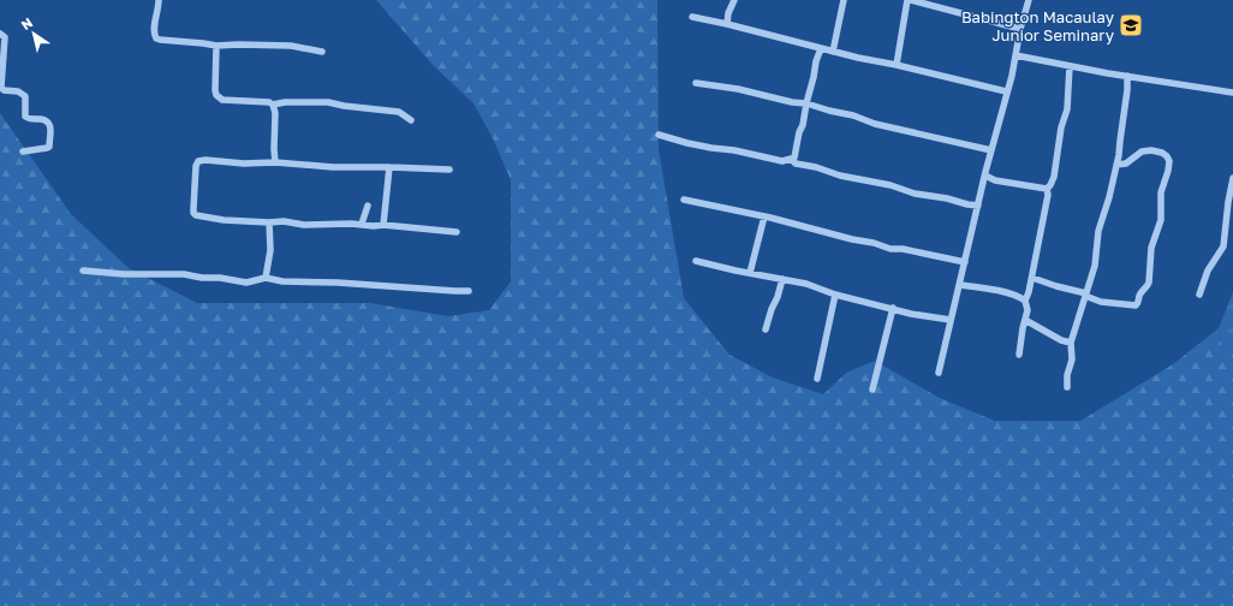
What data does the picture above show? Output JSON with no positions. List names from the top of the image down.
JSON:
{
  "places": {
    "school or university": ["Babington Macaulay Junior Seminary"]
  },
  "north": "top left"
}
